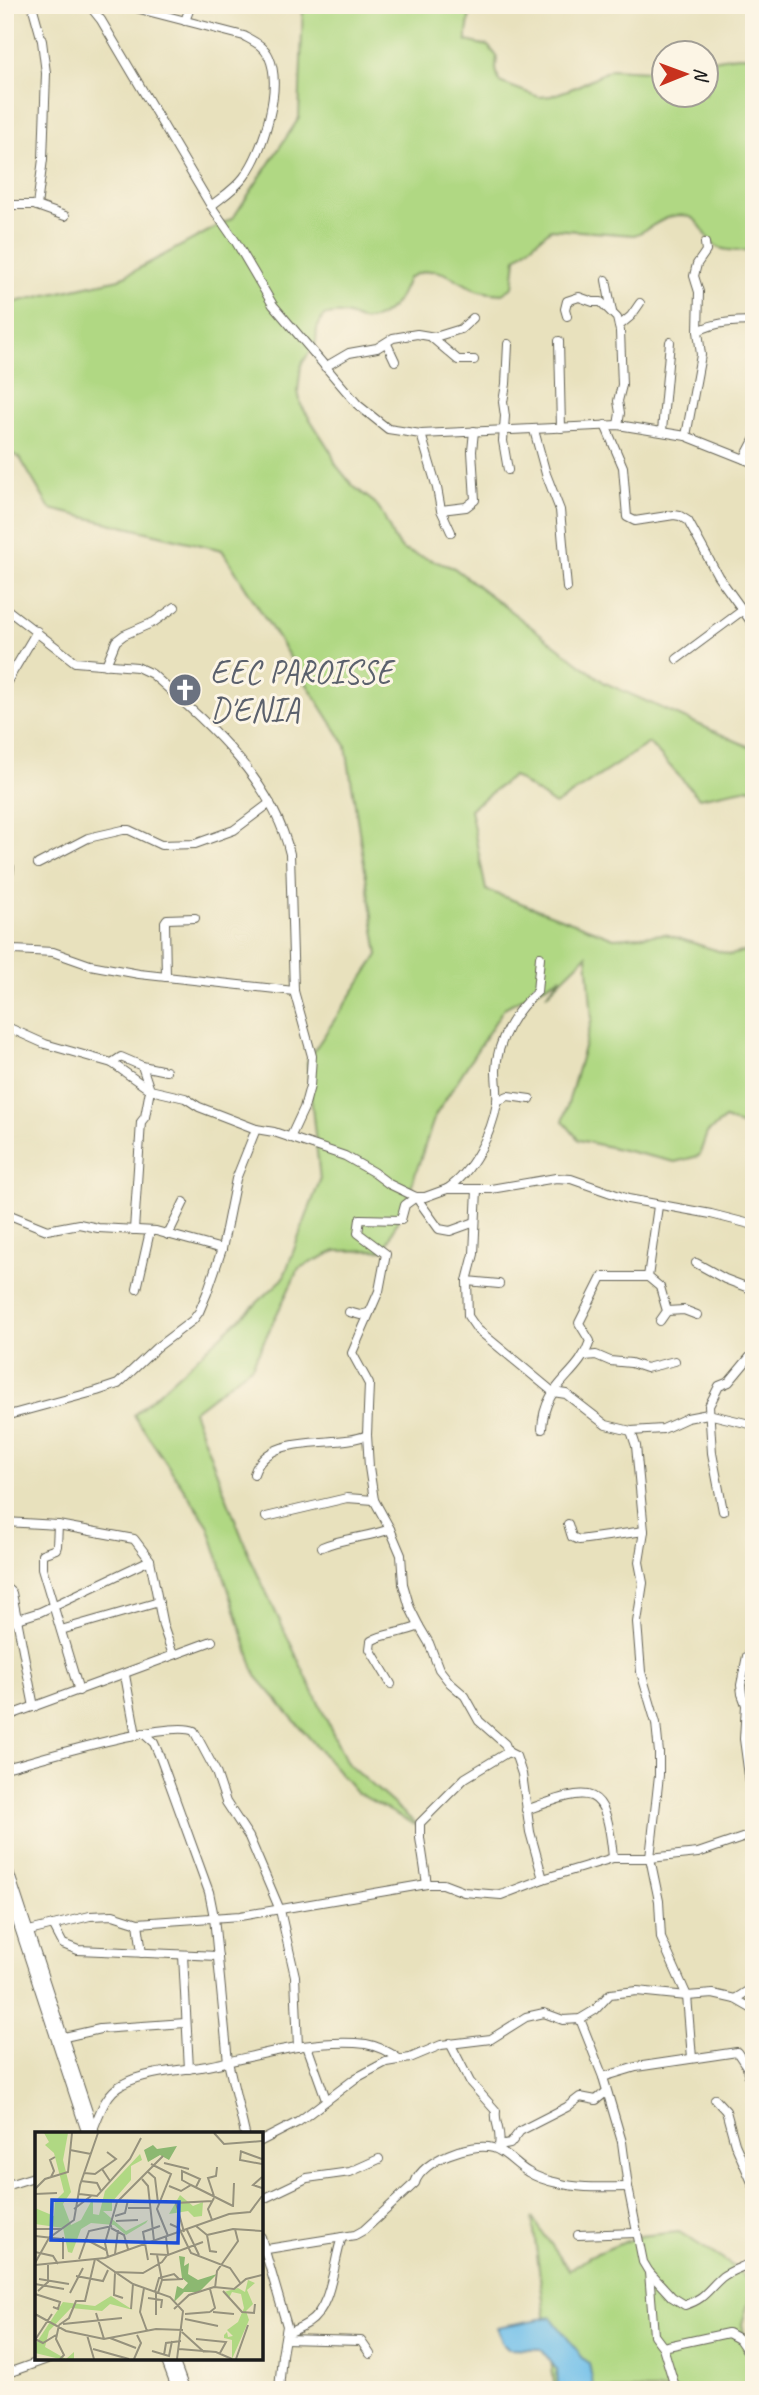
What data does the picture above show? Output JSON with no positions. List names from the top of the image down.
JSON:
{
  "places": {
    "church": ["EEC PAROISSE D'ENIA"]
  },
  "north": "right"
}
